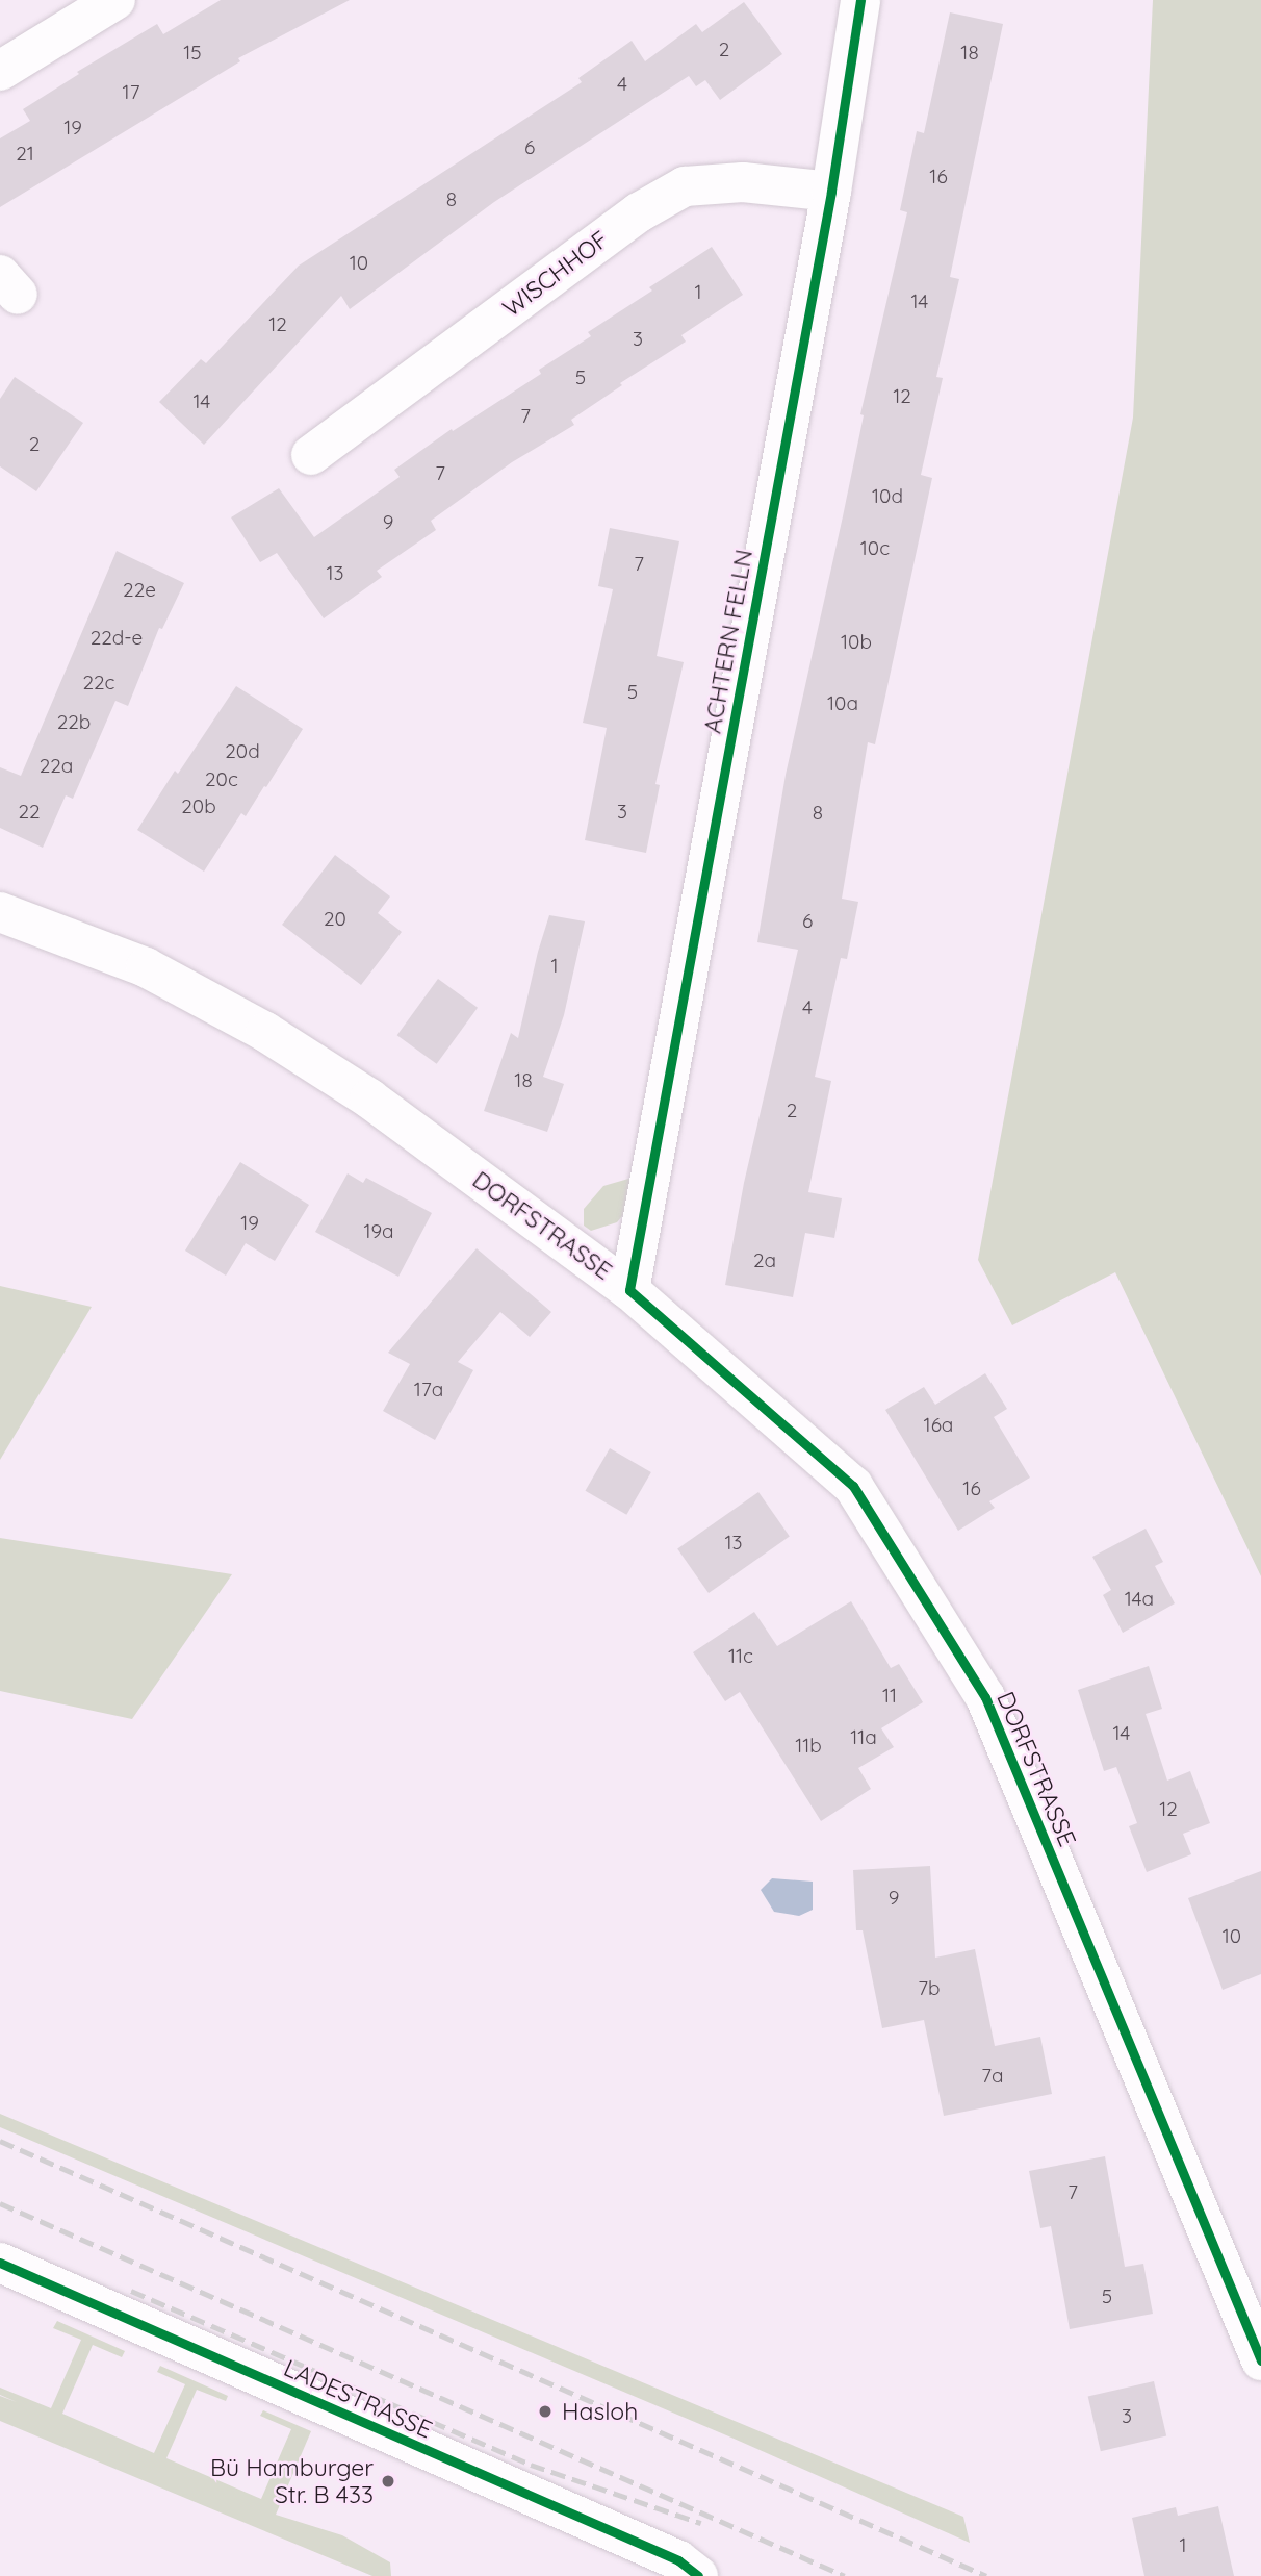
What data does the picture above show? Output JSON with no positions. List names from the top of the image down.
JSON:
{
  "streets": {
    "street": [
      "WISCHHOF",
      "ACHTERN FELLN",
      "DORFSTRASSE",
      "LADESTRASSE"
    ]
  },
  "crossings": [
    ["WISCHHOF", "ACHTERN FELLN"],
    ["ACHTERN FELLN", "DORFSTRASSE"]
  ],
  "places": ["Hasloh", "Bü Hamburger Str. B 433"],
  "house_numbers": [
    "2",
    "15",
    "18",
    "4",
    "17",
    "19",
    "6",
    "21",
    "16",
    "8",
    "10",
    "1",
    "14",
    "12",
    "3",
    "5",
    "12",
    "14",
    "7",
    "2",
    "7",
    "10d",
    "9",
    "10c",
    "7",
    "13",
    "22e",
    "22d-e",
    "10b",
    "22c",
    "5",
    "10a",
    "22b",
    "20d",
    "22a",
    "20c",
    "20b",
    "22",
    "3",
    "8",
    "20",
    "6",
    "1",
    "4",
    "18",
    "2",
    "19",
    "19a",
    "2a",
    "17a",
    "16a",
    "16",
    "13",
    "14a",
    "11c",
    "11",
    "14",
    "11a",
    "11b",
    "12",
    "9",
    "10",
    "7b",
    "7a",
    "7",
    "5",
    "3",
    "1"
  ]
}
